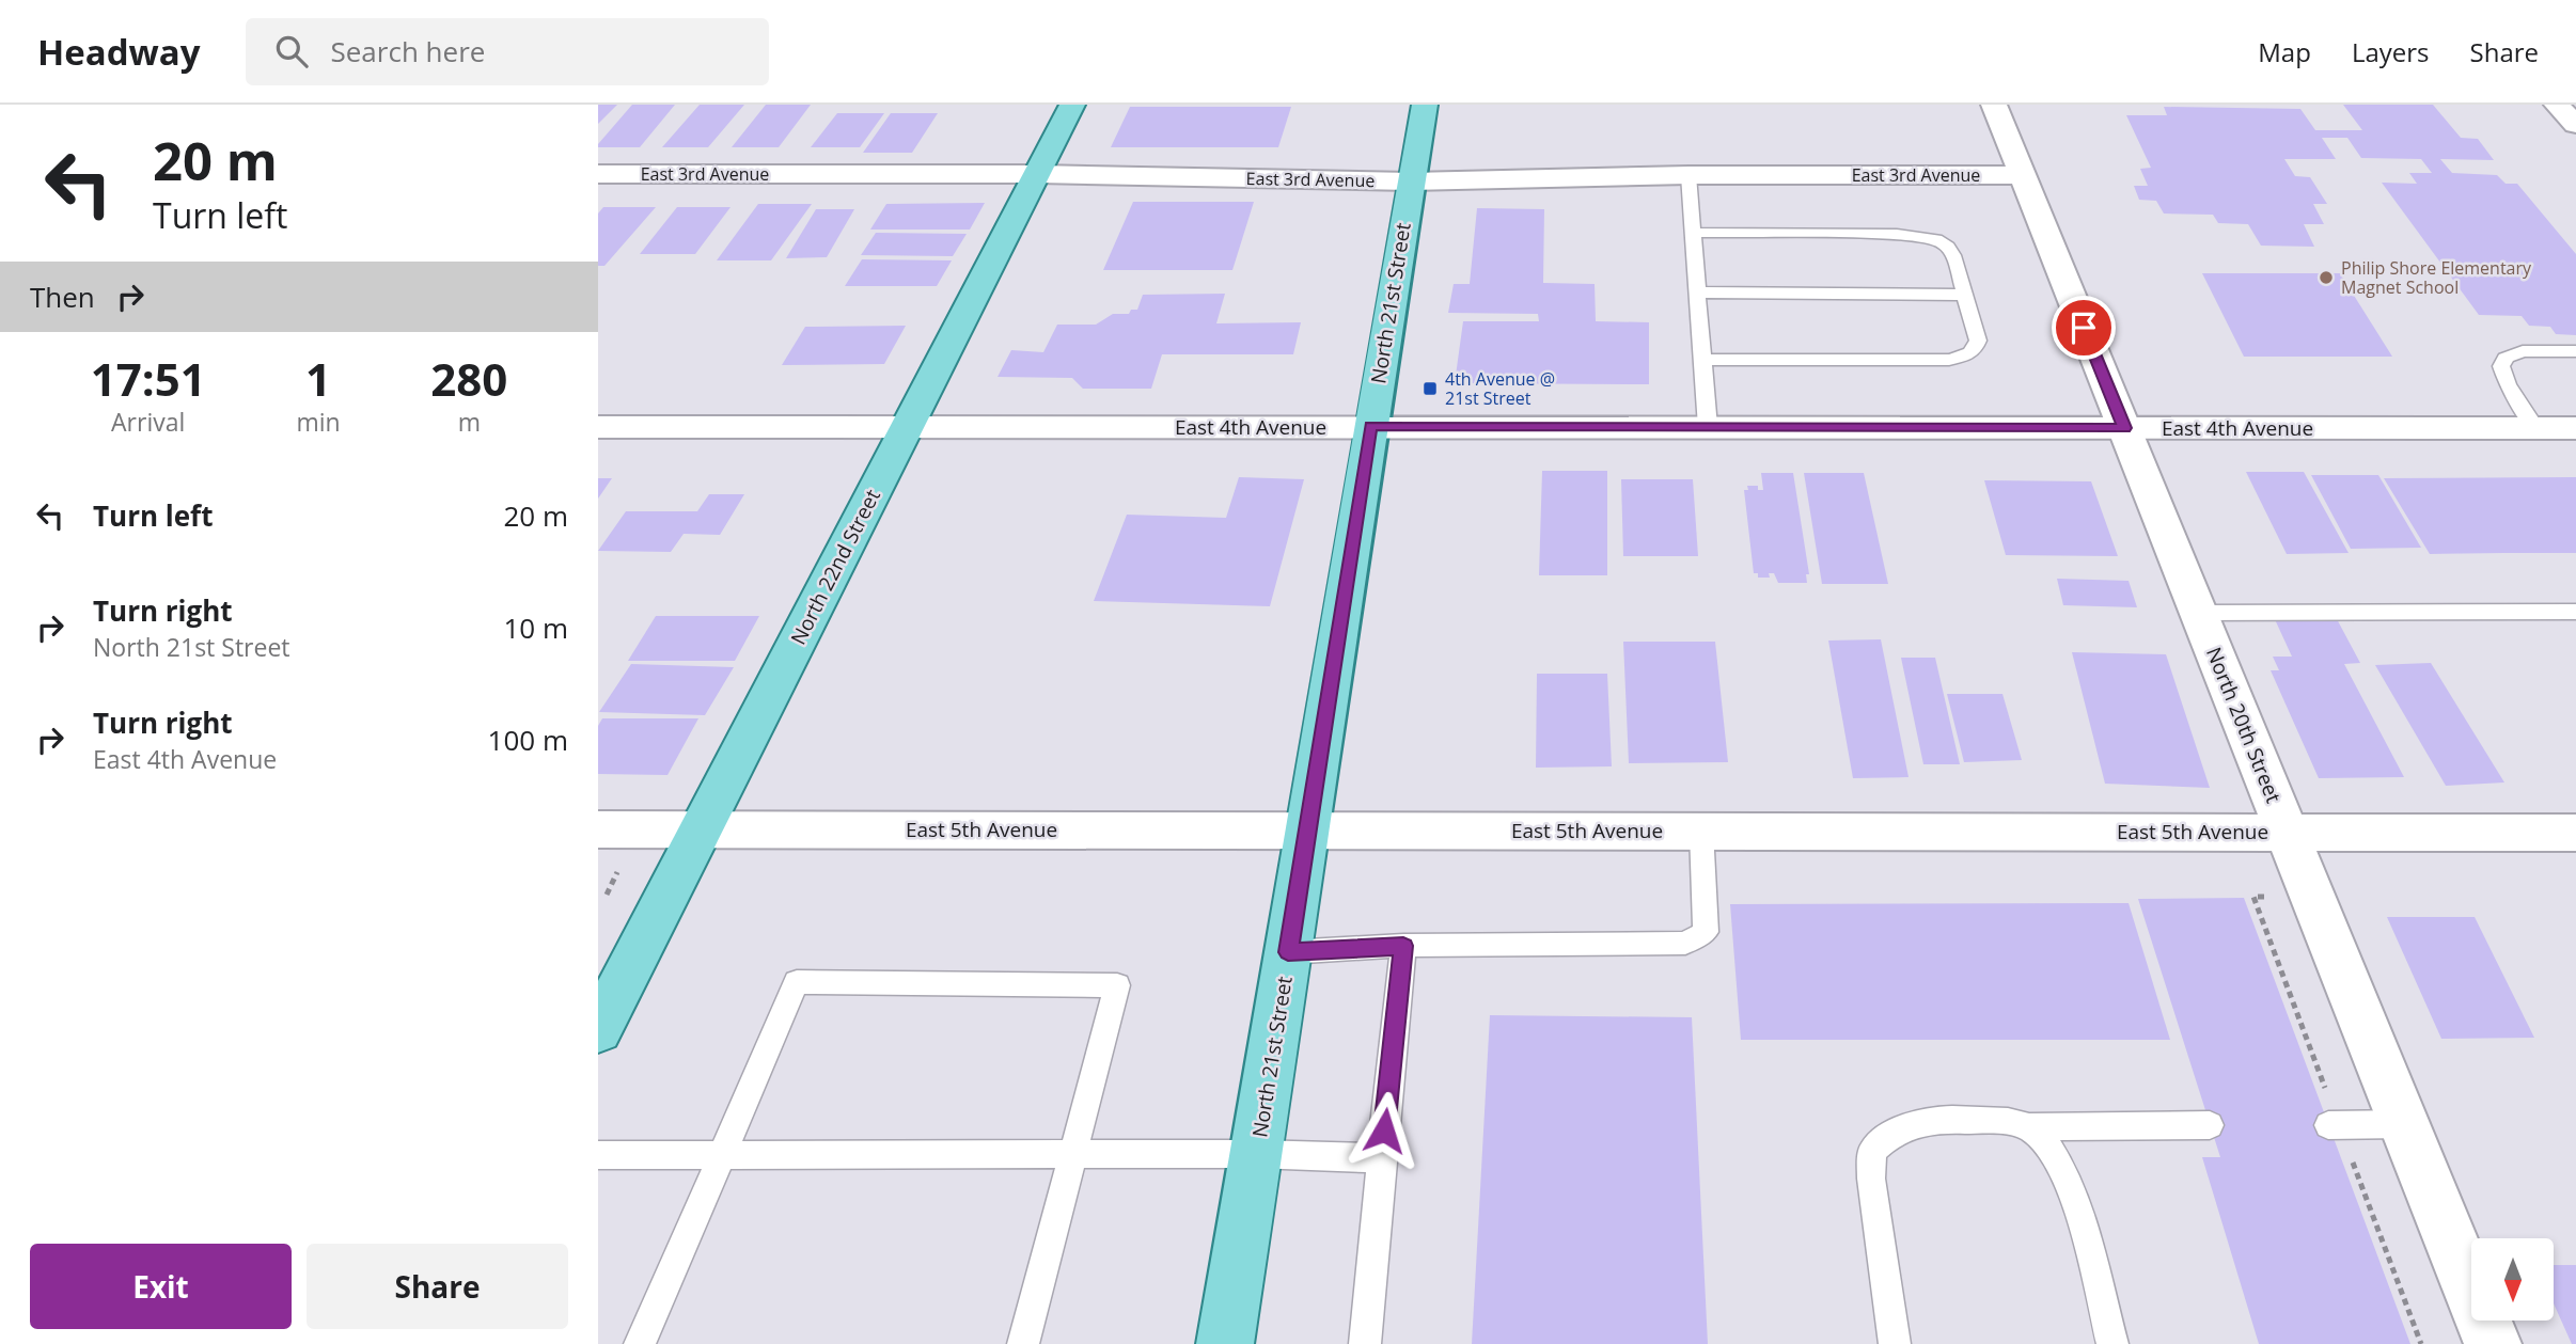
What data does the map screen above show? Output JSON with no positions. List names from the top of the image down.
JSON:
{
  "streets": {
    "main road": ["North 21st Street", "North 22nd Street"],
    "street": [
      "East 3rd Avenue",
      "East 4th Avenue",
      "North 20th Street",
      "East 5th Avenue"
    ]
  },
  "crossings": [
    ["East 3rd Avenue", "North 21st Street"],
    ["East 3rd Avenue", "North 22nd Street"],
    ["East 3rd Avenue", "North 20th Street"],
    ["North 21st Street", "East 4th Avenue"],
    ["North 21st Street", "East 5th Avenue"],
    ["East 4th Avenue", "North 22nd Street"],
    ["East 4th Avenue", "North 20th Street"],
    ["North 22nd Street", "East 5th Avenue"],
    ["North 20th Street", "East 5th Avenue"]
  ],
  "places": {
    "other": ["Philip Shore Elementary Magnet School"],
    "transit": ["4th Avenue @ 21st Street"]
  },
  "north": "bottom",
  "page": {
    "header": "Headway",
    "search": "Search here",
    "nav": ["Map", "Layers", "Share"],
    "turn": ["20 m", "Turn left"],
    "then": "Then",
    "eta": [
      "17:51",
      "Arrival",
      "1",
      "min",
      "280",
      "m"
    ],
    "list": [
      {
        "name": "Turn left",
        "value": "20 m"
      },
      {
        "name": "Turn right",
        "note": "North 21st Street",
        "value": "10 m"
      },
      {
        "name": "Turn right",
        "note": "East 4th Avenue",
        "value": "100 m"
      }
    ],
    "buttons": ["Exit", "Share"]
  }
}
